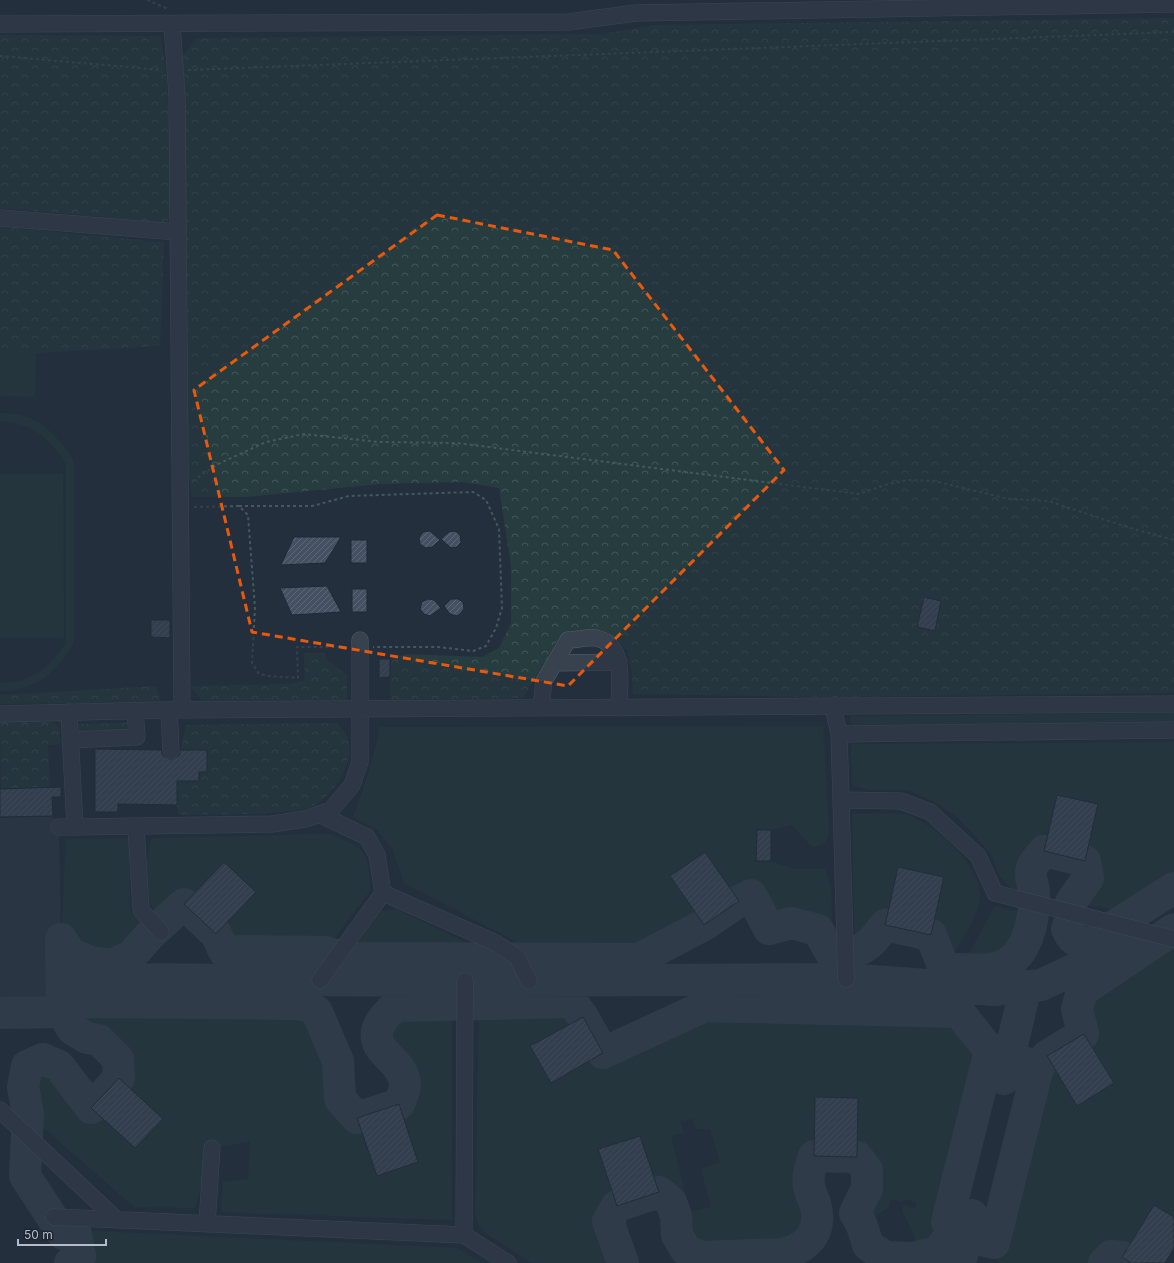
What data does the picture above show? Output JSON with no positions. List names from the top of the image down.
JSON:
{
  "scale_bar": "50 m"
}
